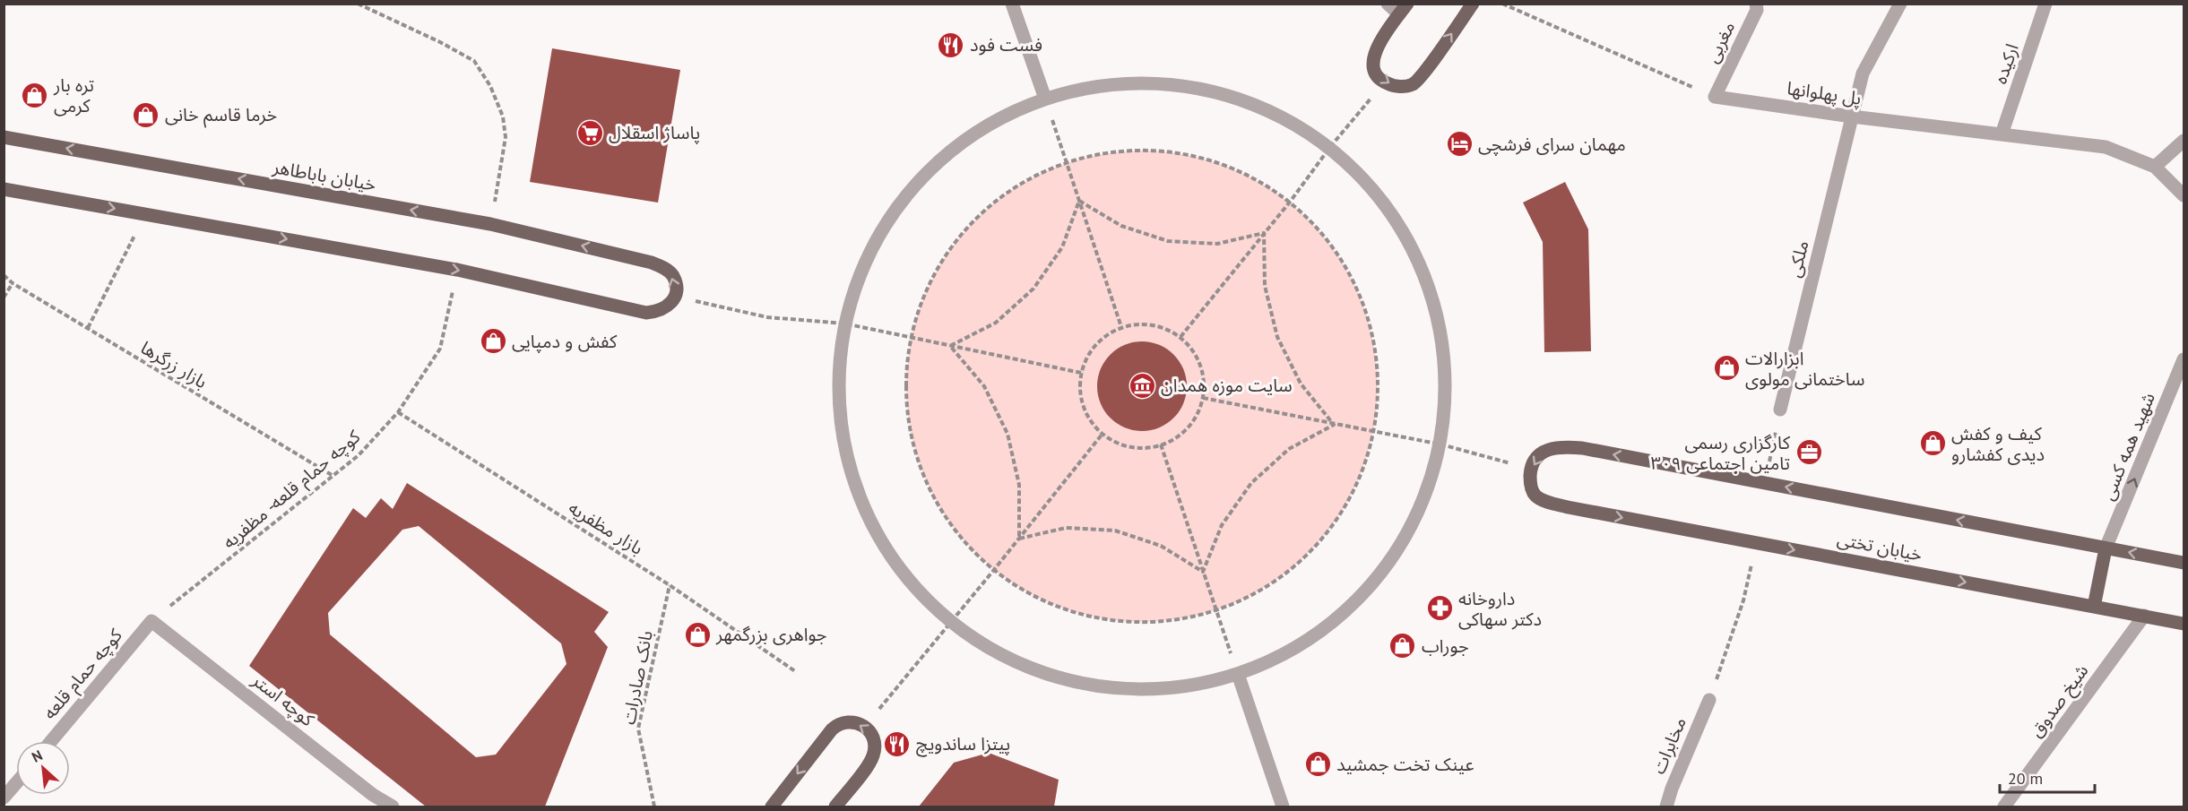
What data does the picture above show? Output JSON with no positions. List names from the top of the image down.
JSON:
{
  "streets": {
    "main road": ["خیابان باباطاهر", "خیابان تختی"],
    "street": [
      "مغربی",
      "ارکیده",
      "پل پهلوانها",
      "ملکی",
      "شهید همه کسی",
      "کوچه حمام قلعه",
      "کوچه استر",
      "شیخ صدوق",
      "مخابرات"
    ],
    "path": [
      "بازار زرگرها",
      "کوچه حمام قلعه- مظفریه",
      "بازار مظفریه",
      "بانک صادرات"
    ]
  },
  "crossings": [
    ["مغربی", "پل پهلوانها"],
    ["ارکیده", "پل پهلوانها"],
    ["پل پهلوانها", "ملکی"],
    ["بازار زرگرها", "کوچه حمام قلعه- مظفریه"],
    ["کوچه حمام قلعه- مظفریه", "بازار مظفریه"],
    ["کوچه حمام قلعه- مظفریه", "کوچه حمام قلعه"],
    ["کوچه حمام قلعه- مظفریه", "کوچه استر"],
    ["بازار مظفریه", "بانک صادرات"],
    ["خیابان تختی", "شیخ صدوق"],
    ["کوچه حمام قلعه", "کوچه استر"]
  ],
  "one_way": ["شهید همه کسی"],
  "places": {
    "restaurant": ["فست فود", "پیتزا ساندویچ"],
    "shop": [
      "تره بار کرمی",
      "خرما قاسم خانی",
      "کفش و دمپایی",
      "ابزارالات ساختمانی مولوی",
      "کیف و کفش دیدی کفشارو",
      "جواهری بزرگمهر",
      "جوراب",
      "عینک تخت جمشید"
    ],
    "supermarket": ["پاساژ اسقلال"],
    "hotel": ["مهمان سرای فرشچی"],
    "museum": ["سایت موزه همدان"],
    "office": ["کارگزاری رسمی ۳۰۹ تامین اجتماعی"],
    "pharmacy": ["داروخانه دکتر سهاکی"]
  },
  "scale_bar": "20 m",
  "north": "top left"
}
